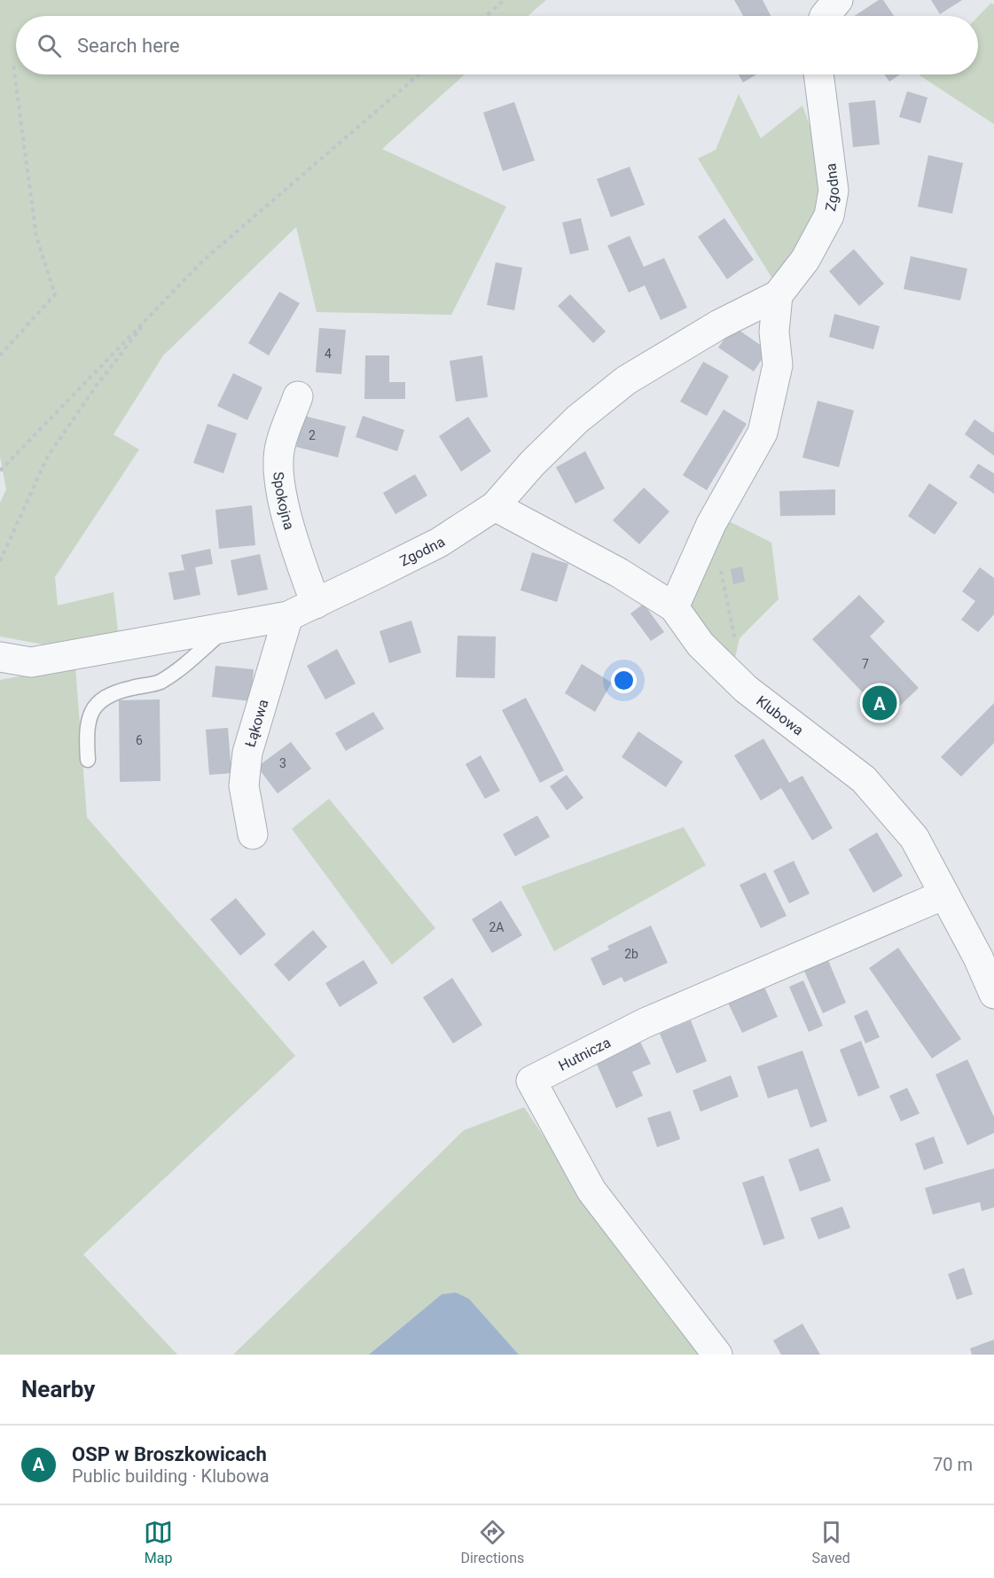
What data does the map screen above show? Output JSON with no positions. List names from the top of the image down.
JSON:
{
  "streets": {
    "street": [
      "Zgodna",
      "Spokojna",
      "Klubowa",
      "Łąkowa",
      "Hutnicza"
    ]
  },
  "crossings": [
    ["Zgodna", "Spokojna"],
    ["Zgodna", "Klubowa"],
    ["Zgodna", "Łąkowa"],
    ["Klubowa", "Hutnicza"]
  ],
  "house_numbers": [
    "4",
    "2",
    "7",
    "6",
    "3",
    "2A",
    "2b"
  ],
  "page": {
    "search": "Search here",
    "pins": "A",
    "heading": "Nearby",
    "list": [
      {
        "mark": "A",
        "name": "OSP w Broszkowicach",
        "note": "Public building · Klubowa",
        "value": "70 m"
      }
    ],
    "nav": ["Map", "Directions", "Saved"]
  }
}
